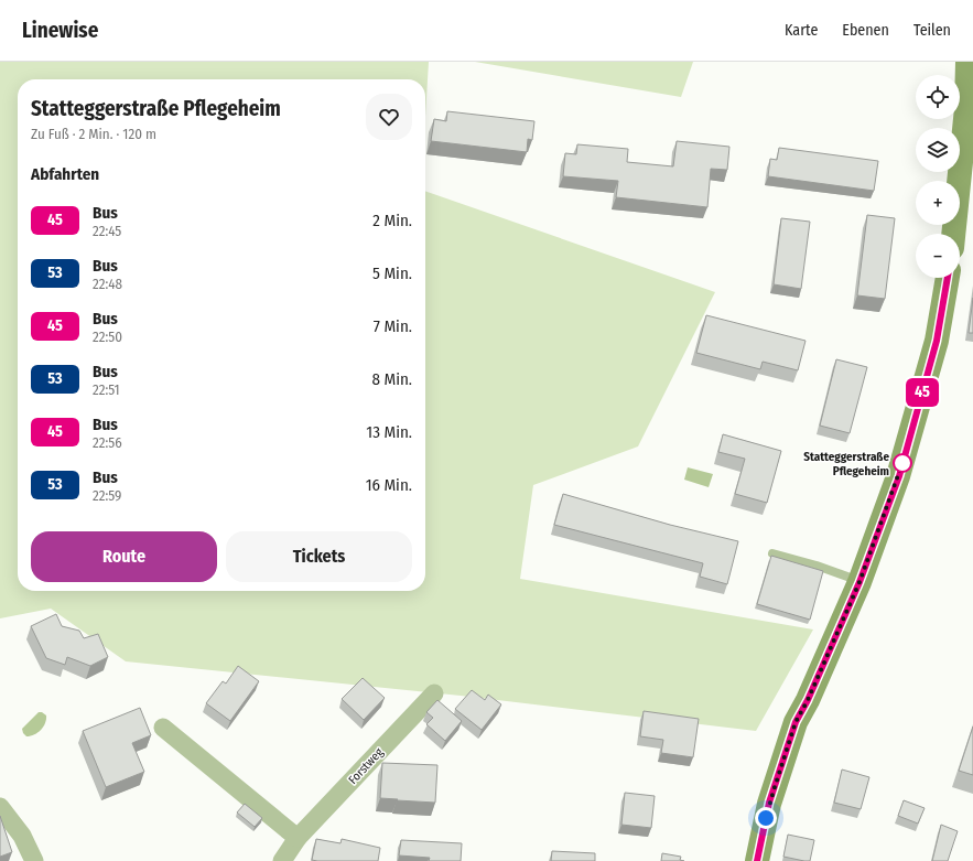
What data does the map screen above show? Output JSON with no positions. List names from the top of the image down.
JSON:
{
  "streets": {
    "street": ["Forstweg"]
  },
  "places": ["Statteggerstraße Pflegeheim"],
  "lines": ["bus line 45"],
  "page": {
    "header": "Linewise",
    "nav": ["Karte", "Ebenen", "Teilen"],
    "on_map": "45",
    "map_buttons": ["+", "−"],
    "heading": [
      ["Statteggerstraße Pflegeheim", "Zu Fuß · 2 Min. · 120 m"],
      "Abfahrten"
    ],
    "list": [
      {
        "mark": "45",
        "name": "Bus",
        "note": "22:45",
        "value": "2 Min."
      },
      {
        "mark": "53",
        "name": "Bus",
        "note": "22:48",
        "value": "5 Min."
      },
      {
        "mark": "45",
        "name": "Bus",
        "note": "22:50",
        "value": "7 Min."
      },
      {
        "mark": "53",
        "name": "Bus",
        "note": "22:51",
        "value": "8 Min."
      },
      {
        "mark": "45",
        "name": "Bus",
        "note": "22:56",
        "value": "13 Min."
      },
      {
        "mark": "53",
        "name": "Bus",
        "note": "22:59",
        "value": "16 Min."
      }
    ],
    "buttons": ["Route", "Tickets"]
  }
}
